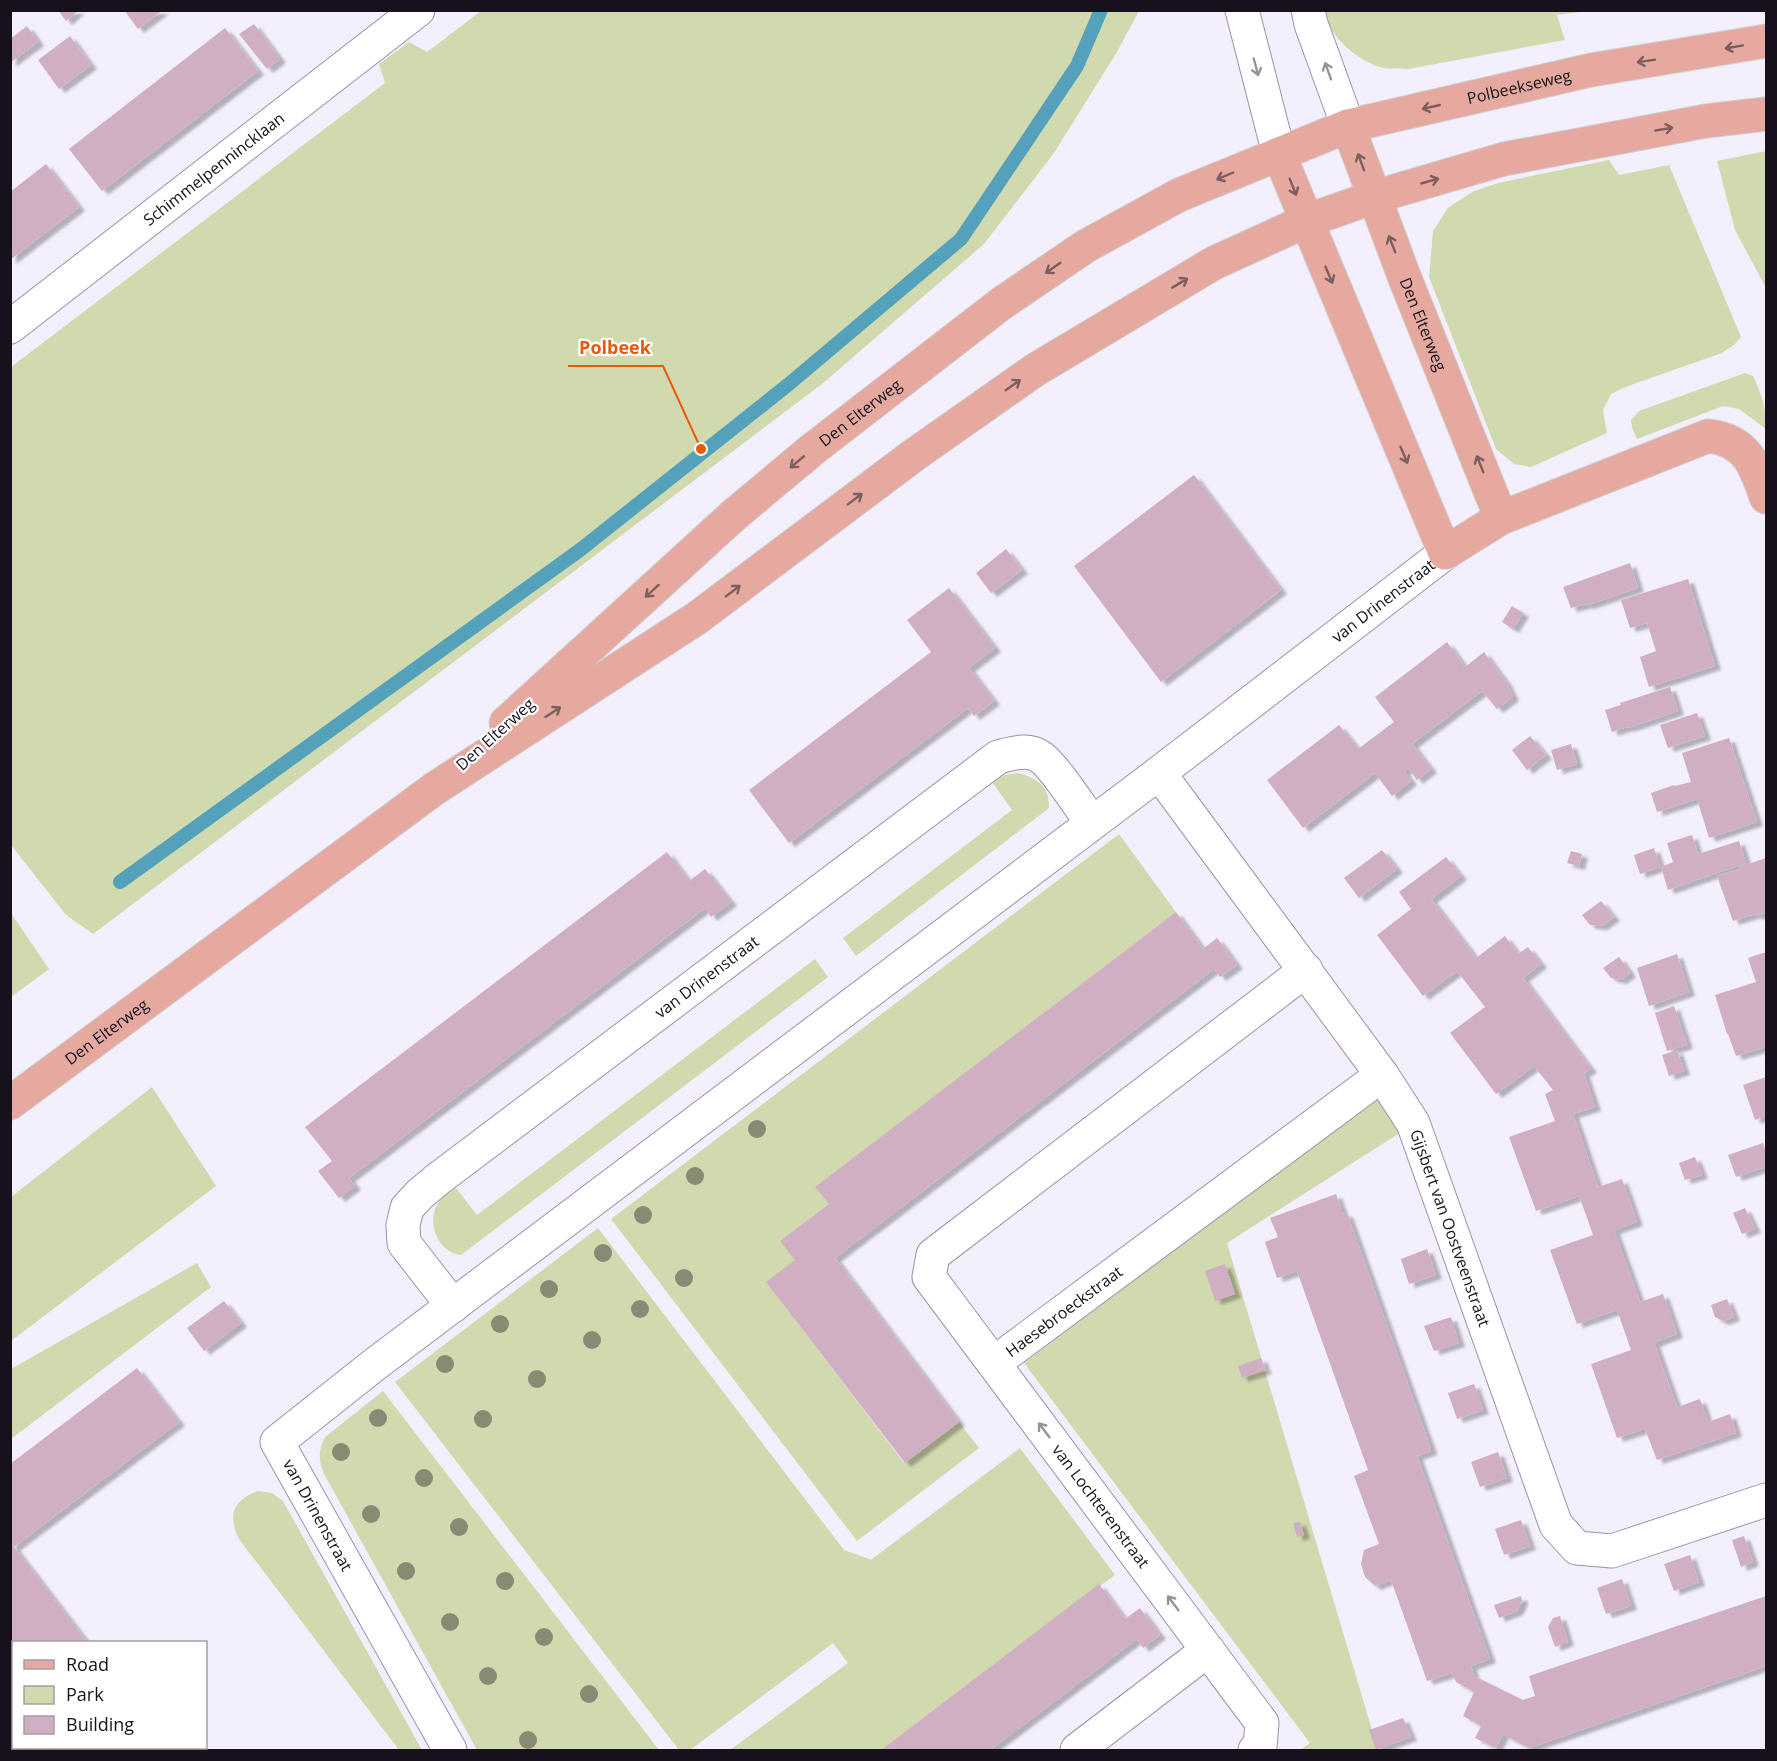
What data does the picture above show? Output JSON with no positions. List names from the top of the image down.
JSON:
{
  "streets": {
    "main road": ["Polbeekseweg", "Den Elterweg", "van Drinenstraat"],
    "street": [
      "Schimmelpennincklaan",
      "Gijsbert van Oostveenstraat",
      "Haesebroeckstraat",
      "van Lochterenstraat"
    ]
  },
  "crossings": [
    ["Polbeekseweg", "Den Elterweg"],
    ["Den Elterweg", "van Drinenstraat"],
    ["van Drinenstraat", "Gijsbert van Oostveenstraat"],
    ["Gijsbert van Oostveenstraat", "Haesebroeckstraat"],
    ["Haesebroeckstraat", "van Lochterenstraat"]
  ],
  "one_way": ["van Lochterenstraat"],
  "places": ["Polbeek"],
  "legend": ["Road", "Park", "Building"]
}
